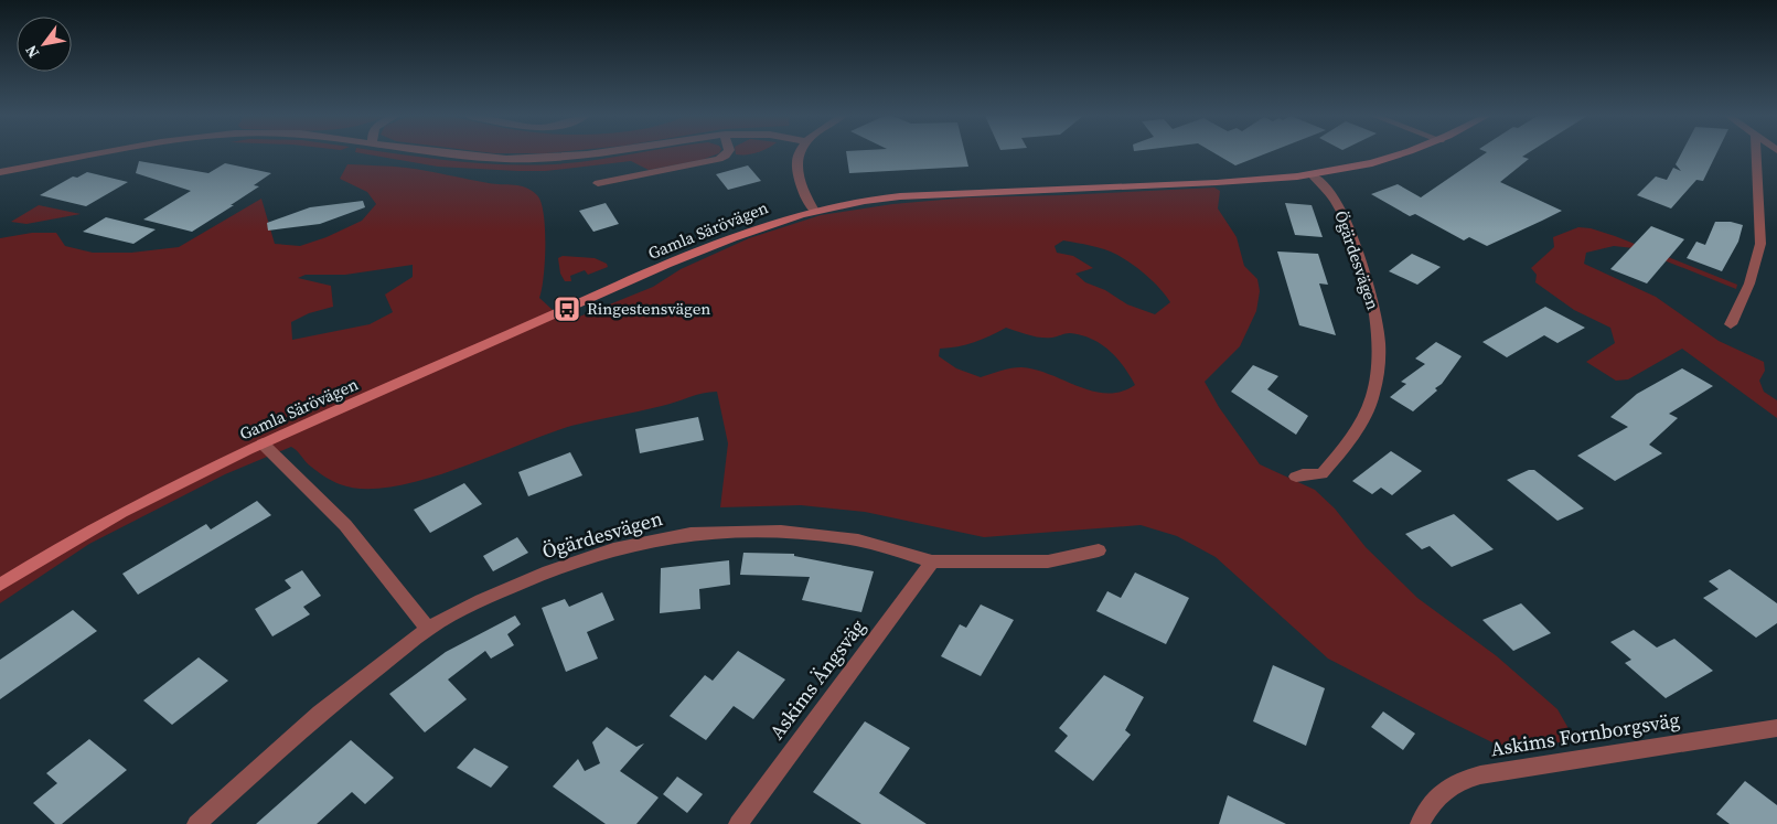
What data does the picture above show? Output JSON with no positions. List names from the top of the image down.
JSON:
{
  "streets": {
    "street": [
      "Gamla Särövägen",
      "Ögärdesvägen",
      "Askims Ängsväg",
      "Askims Fornborgsväg"
    ]
  },
  "crossings": [
    ["Gamla Särövägen", "Ögärdesvägen"],
    ["Ögärdesvägen", "Askims Ängsväg"]
  ],
  "places": {
    "bus stop": ["Ringestensvägen"]
  },
  "north": "bottom left"
}
